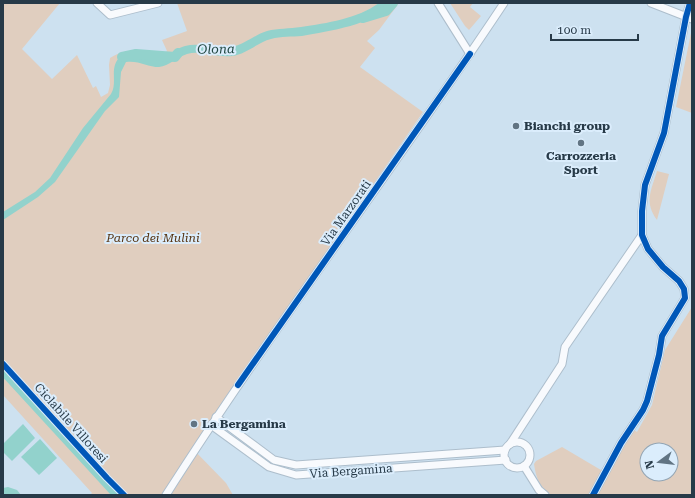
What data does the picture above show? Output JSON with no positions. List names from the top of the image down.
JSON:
{
  "streets": {
    "street": ["Via Marzorati", "Via Bergamina"],
    "cycle path": ["Ciclabile Villoresi"]
  },
  "crossings": [
    ["Via Marzorati", "Via Bergamina"]
  ],
  "water": ["Olona"],
  "parks": ["Parco dei Mulini"],
  "places": ["Bianchi group", "Carrozzeria Sport", "La Bergamina"],
  "scale_bar": "100 m",
  "north": "left"
}
